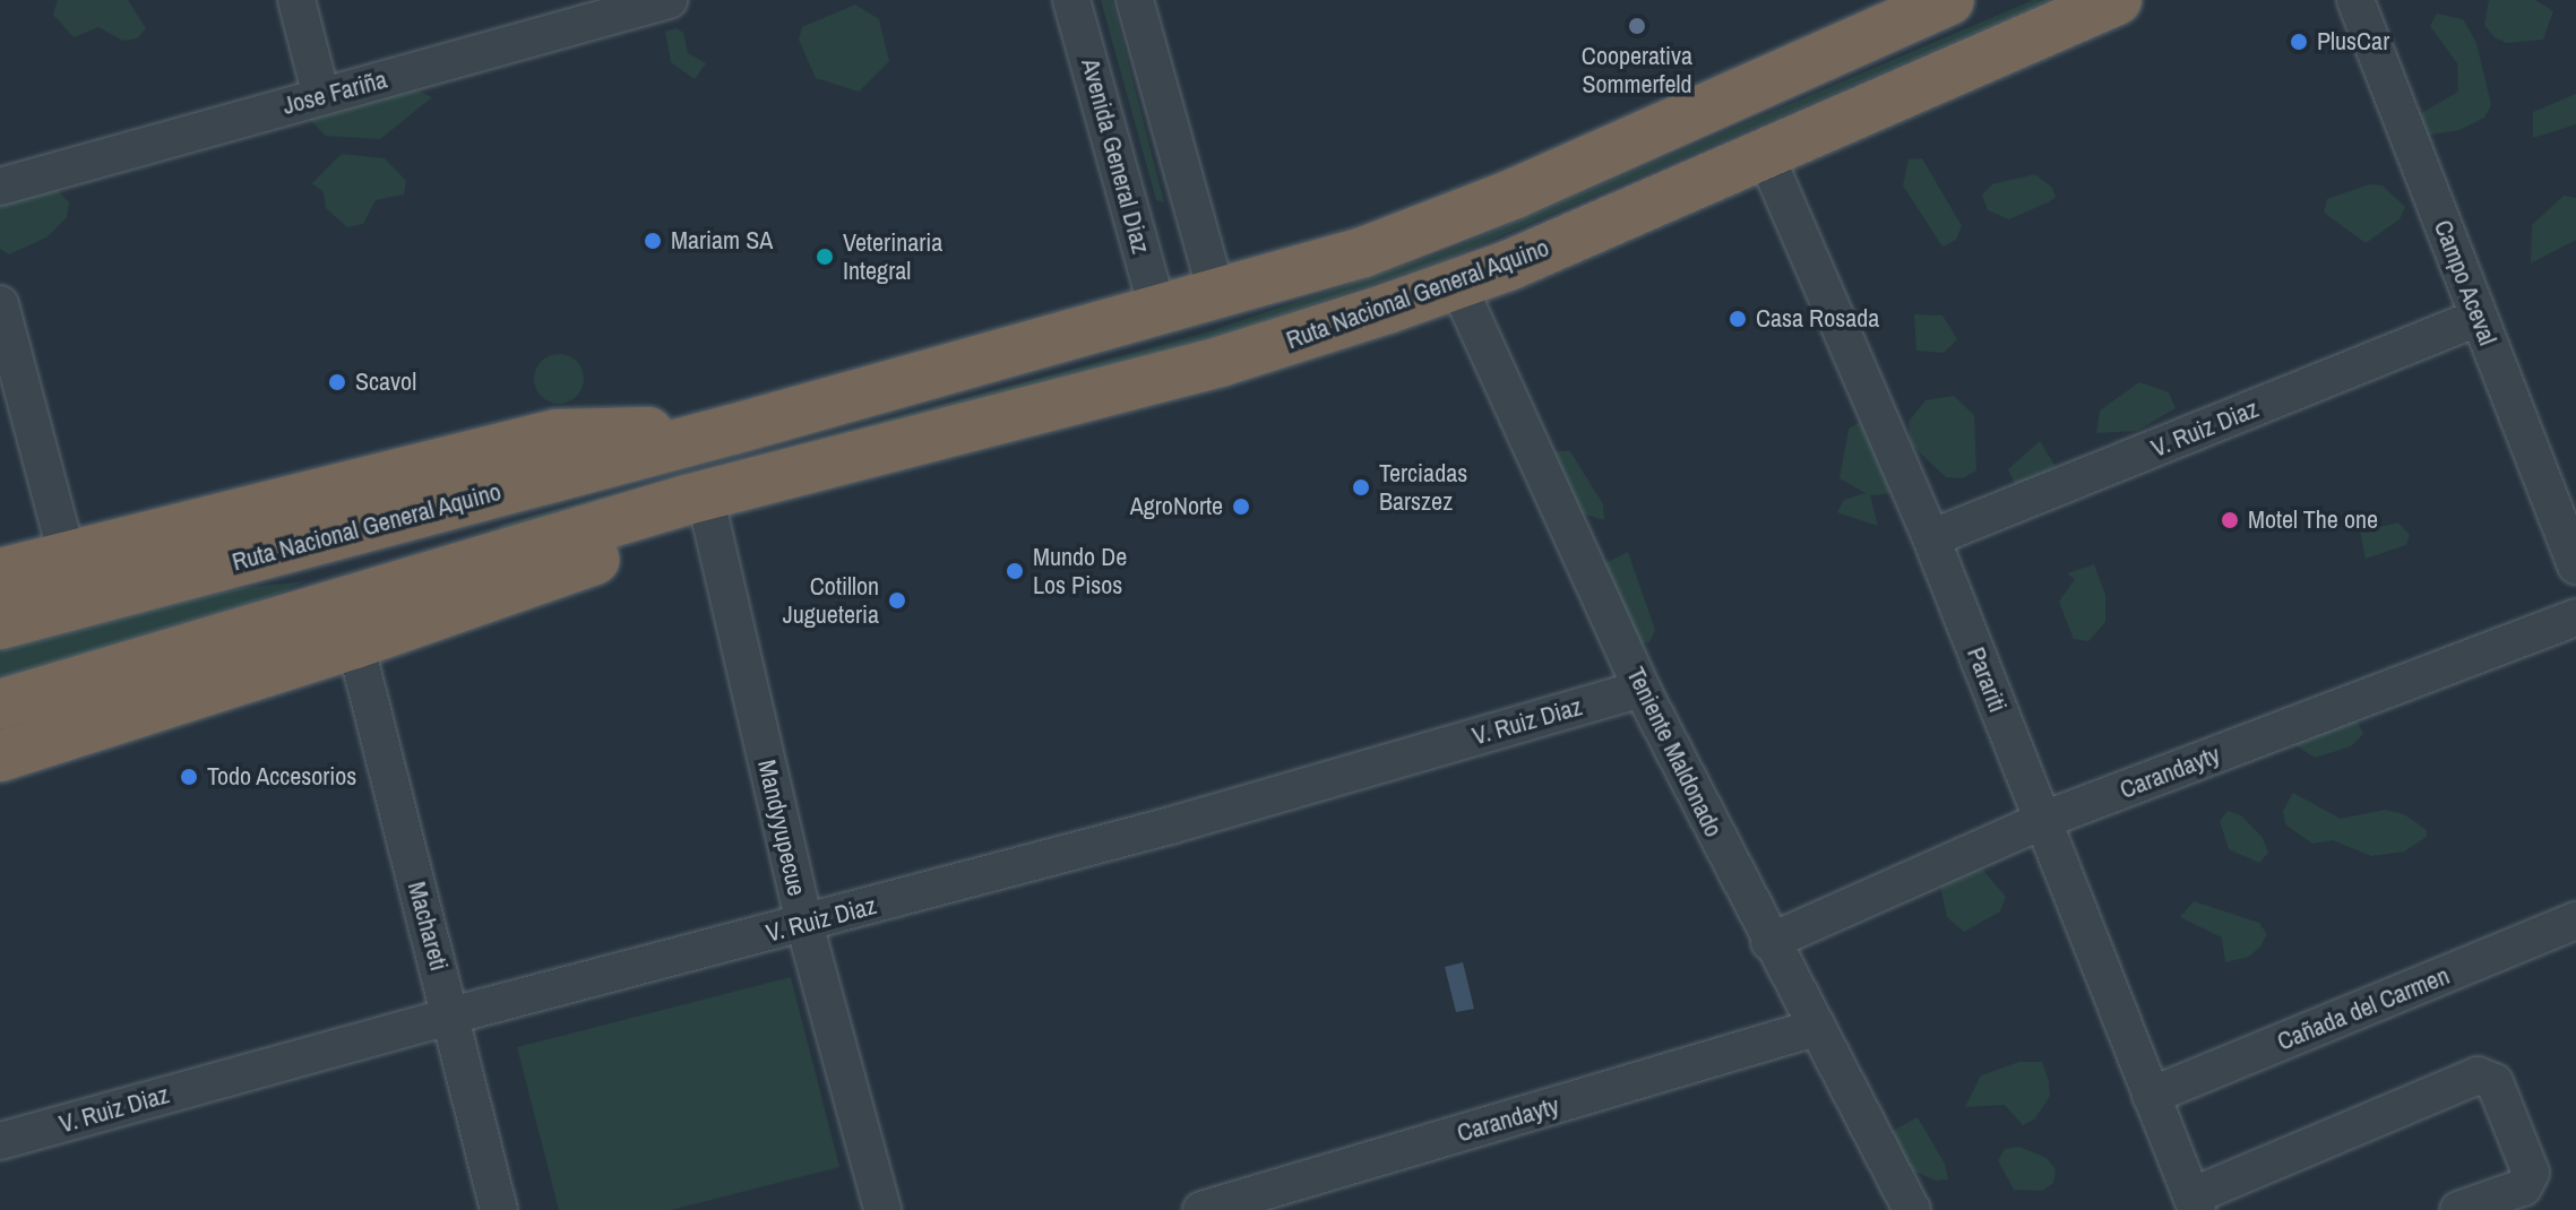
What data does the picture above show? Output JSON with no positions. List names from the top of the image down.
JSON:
{
  "streets": {
    "highway": ["Ruta Nacional General Aquino"],
    "street": [
      "Jose Fariña",
      "Avenida General Diaz",
      "Campo Aceval",
      "V. Ruiz Diaz",
      "Parariti",
      "Teniente Maldonado",
      "Carandayty",
      "Mandyyupecue",
      "Machareti",
      "Cañada del Carmen"
    ]
  },
  "crossings": [
    ["Avenida General Diaz", "Ruta Nacional General Aquino"],
    ["Campo Aceval", "V. Ruiz Diaz"],
    ["Ruta Nacional General Aquino", "Parariti"],
    ["Ruta Nacional General Aquino", "Teniente Maldonado"],
    ["Ruta Nacional General Aquino", "Mandyyupecue"],
    ["Ruta Nacional General Aquino", "Machareti"],
    ["V. Ruiz Diaz", "Parariti"],
    ["V. Ruiz Diaz", "Teniente Maldonado"],
    ["V. Ruiz Diaz", "Mandyyupecue"],
    ["V. Ruiz Diaz", "Machareti"],
    ["Parariti", "Carandayty"],
    ["Parariti", "Cañada del Carmen"],
    ["Teniente Maldonado", "Carandayty"]
  ],
  "places": [
    "Cooperativa Sommerfeld",
    "PlusCar",
    "Mariam SA",
    "Veterinaria Integral",
    "Casa Rosada",
    "Scavol",
    "Terciadas Barszez",
    "AgroNorte",
    "Motel The one",
    "Mundo De Los Pisos",
    "Cotillon Jugueteria",
    "Todo Accesorios"
  ]
}
